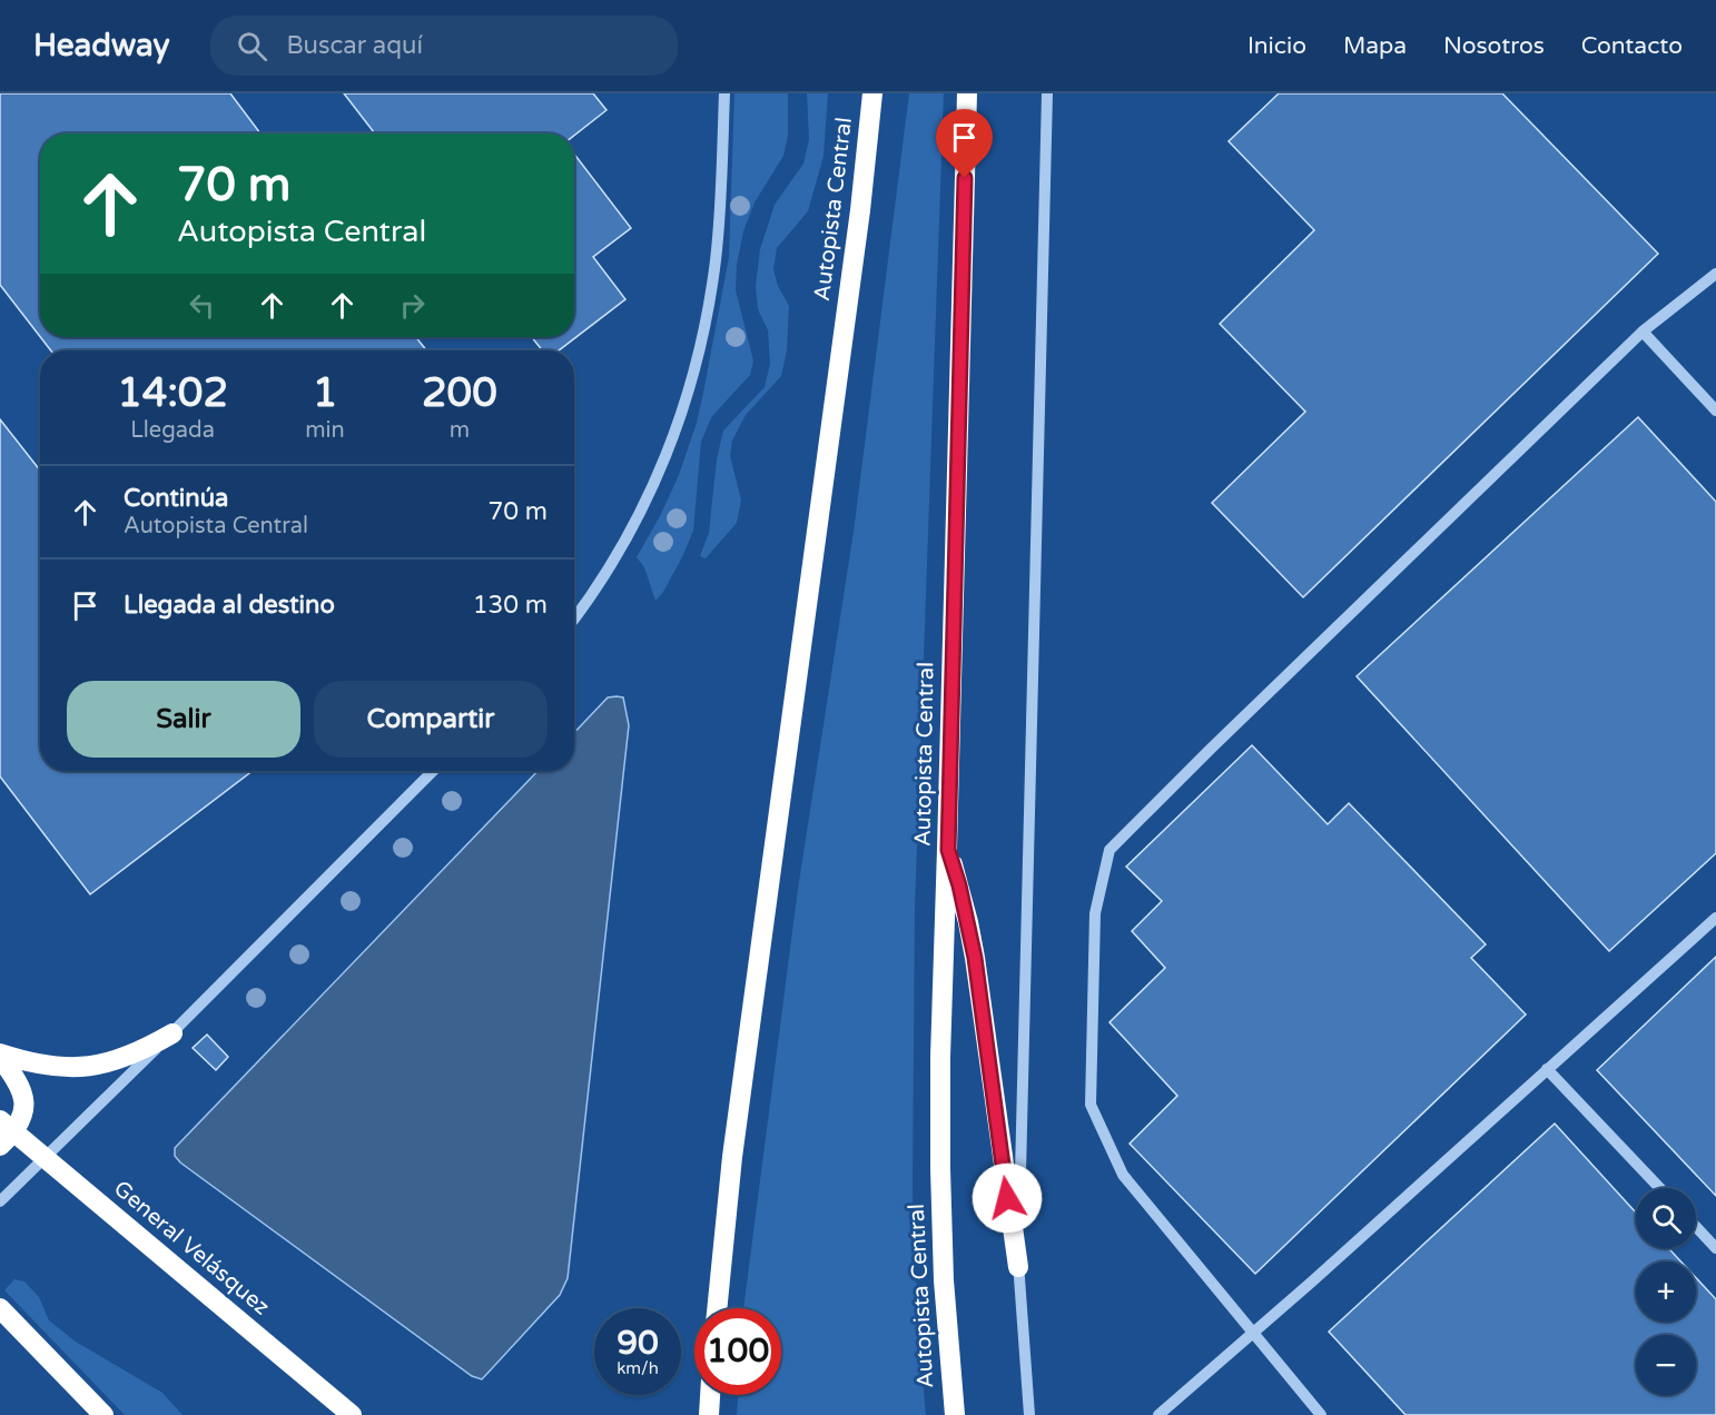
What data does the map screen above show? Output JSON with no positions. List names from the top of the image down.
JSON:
{
  "streets": {
    "highway": ["Autopista Central", "General Velásquez"]
  },
  "page": {
    "header": "Headway",
    "search": "Buscar aquí",
    "nav": [
      "Inicio",
      "Mapa",
      "Nosotros",
      "Contacto"
    ],
    "turn": ["70 m", "Autopista Central"],
    "eta": [
      "14:02",
      "Llegada",
      "1",
      "min",
      "200",
      "m"
    ],
    "list": [
      {
        "name": "Continúa",
        "note": "Autopista Central",
        "value": "70 m"
      },
      {
        "name": "Llegada al destino",
        "value": "130 m"
      }
    ],
    "buttons": ["Salir", "Compartir"],
    "map_buttons": ["+", "−"],
    "speed": "90 km/h",
    "limit": "100"
  }
}
